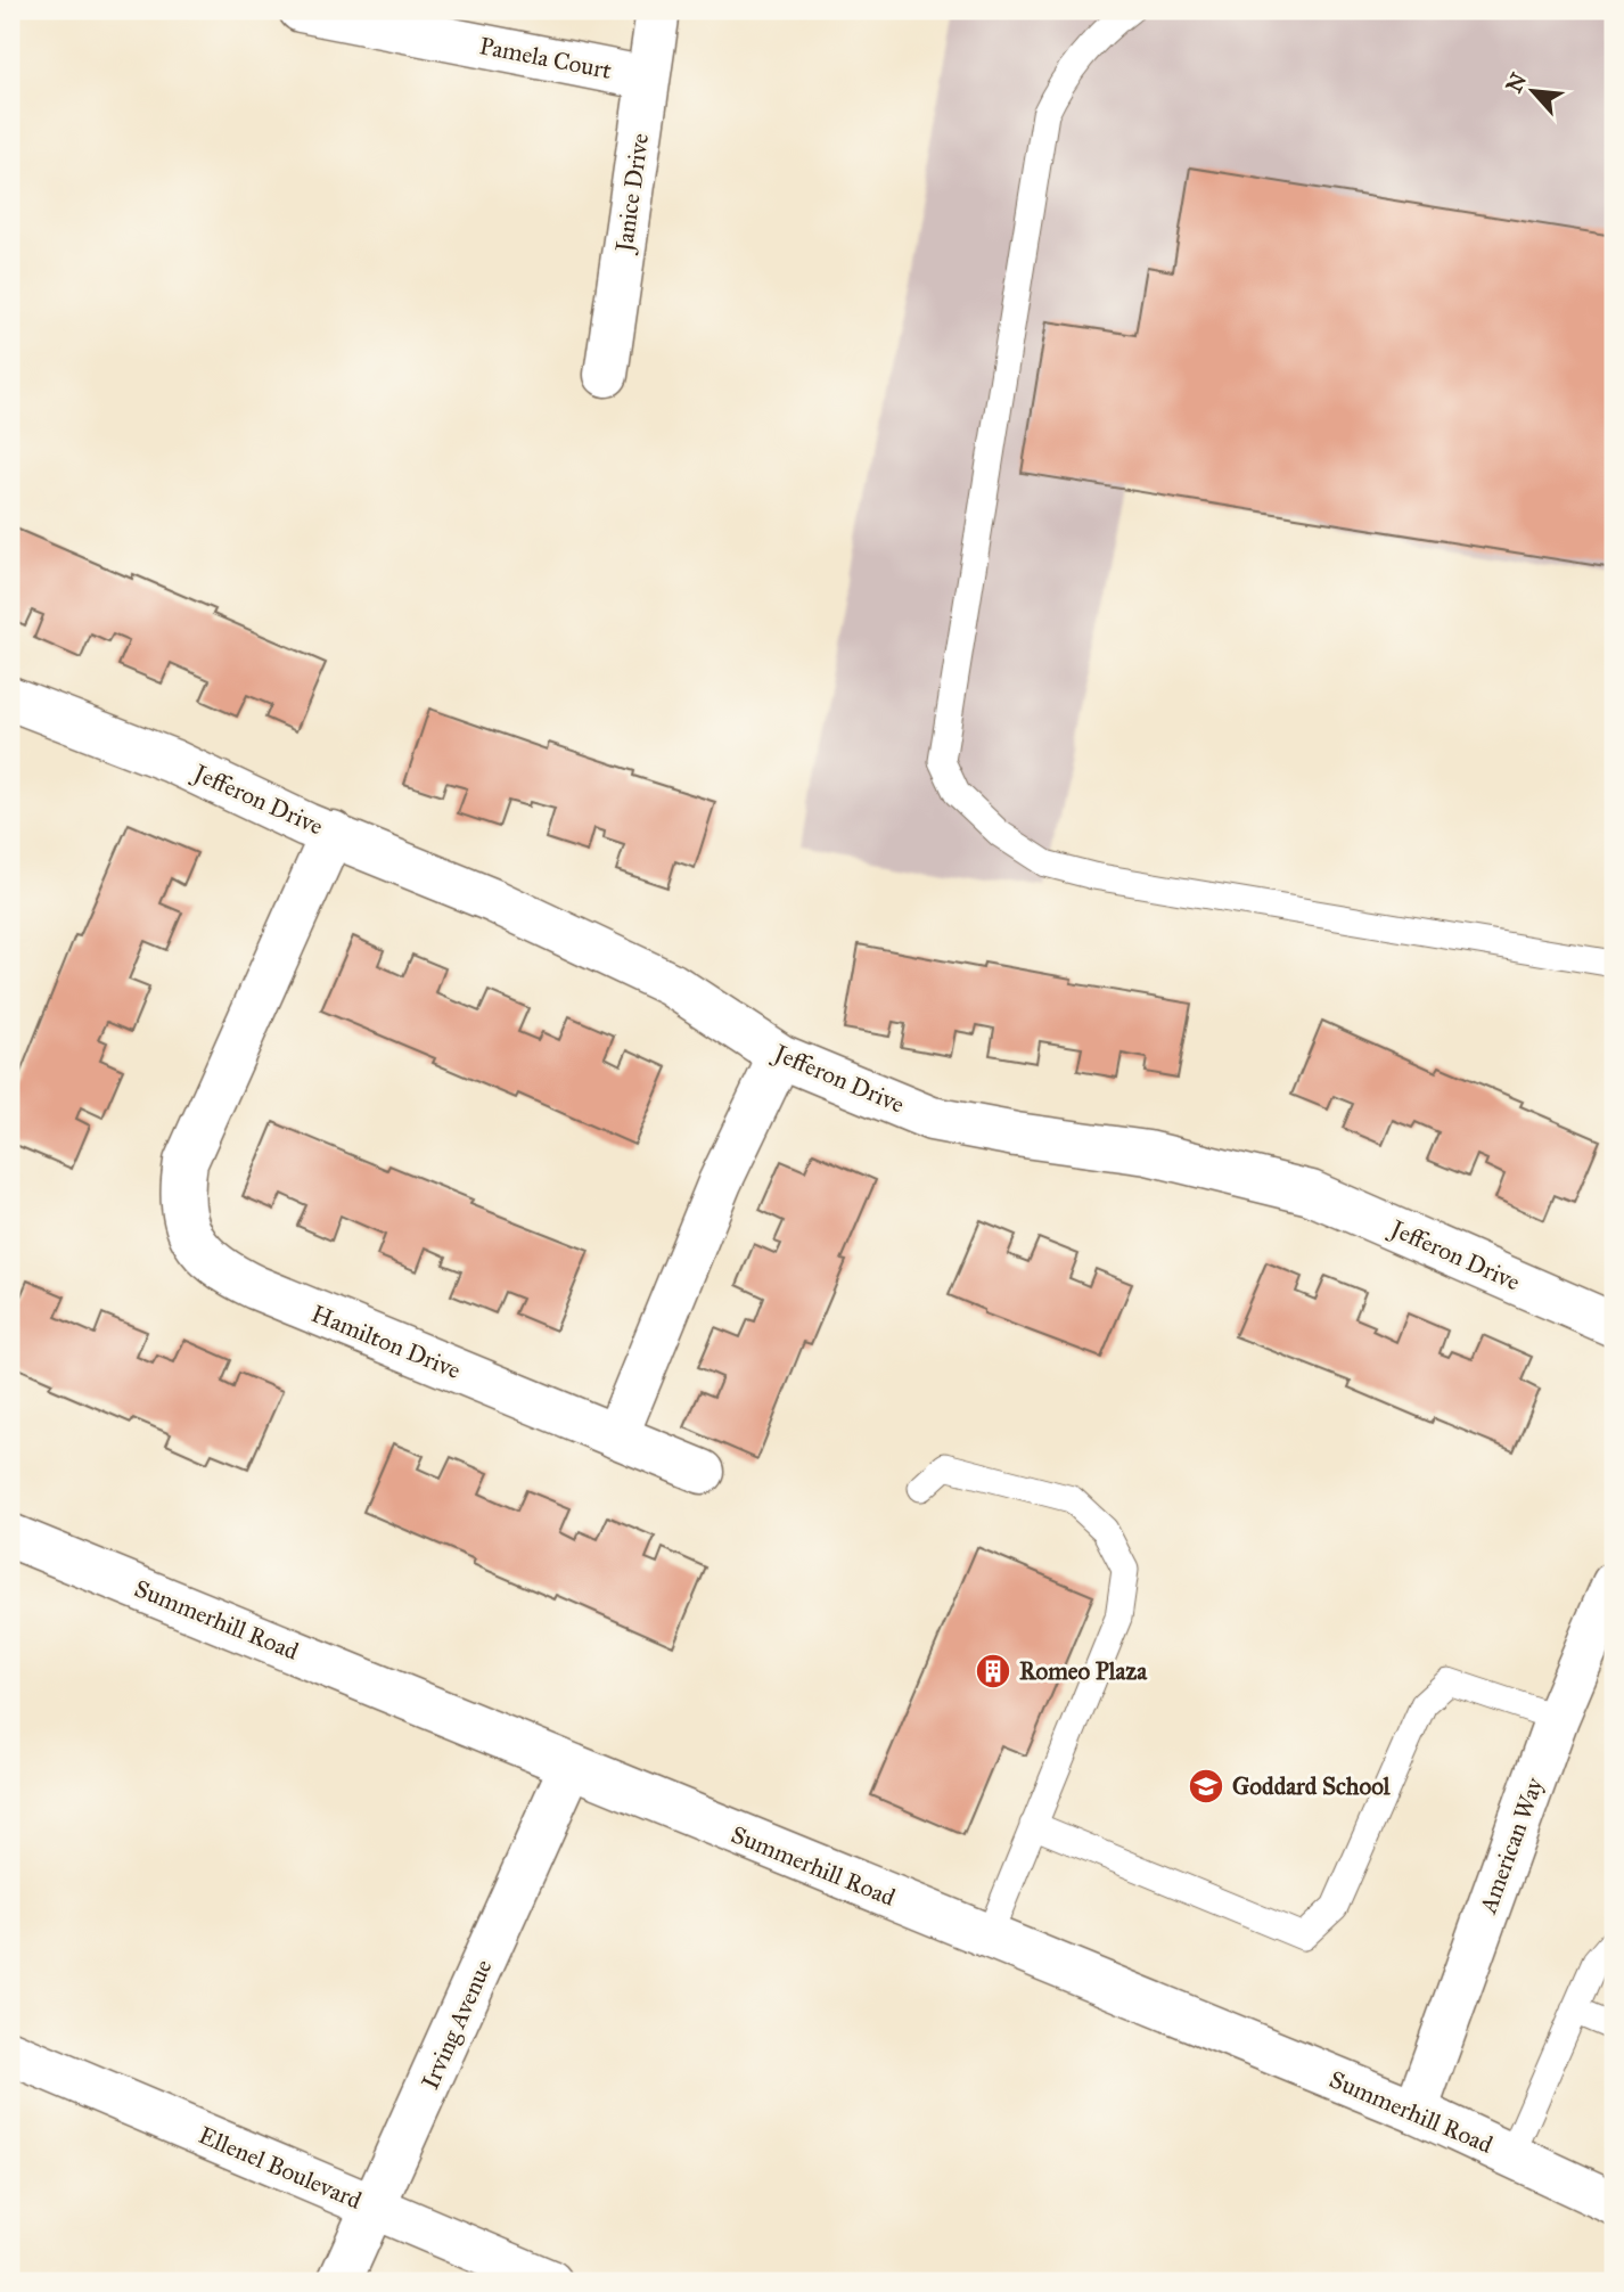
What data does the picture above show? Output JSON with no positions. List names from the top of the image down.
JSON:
{
  "streets": {
    "street": [
      "Pamela Court",
      "Janice Drive",
      "Jefferon Drive",
      "Hamilton Drive",
      "Summerhill Road",
      "American Way",
      "Irving Avenue",
      "Ellenel Boulevard"
    ]
  },
  "crossings": [
    ["Pamela Court", "Janice Drive"],
    ["Jefferon Drive", "Hamilton Drive"],
    ["Summerhill Road", "American Way"],
    ["Summerhill Road", "Irving Avenue"],
    ["Irving Avenue", "Ellenel Boulevard"]
  ],
  "places": {
    "building": ["Romeo Plaza"],
    "school or university": ["Goddard School"]
  },
  "north": "top left"
}
